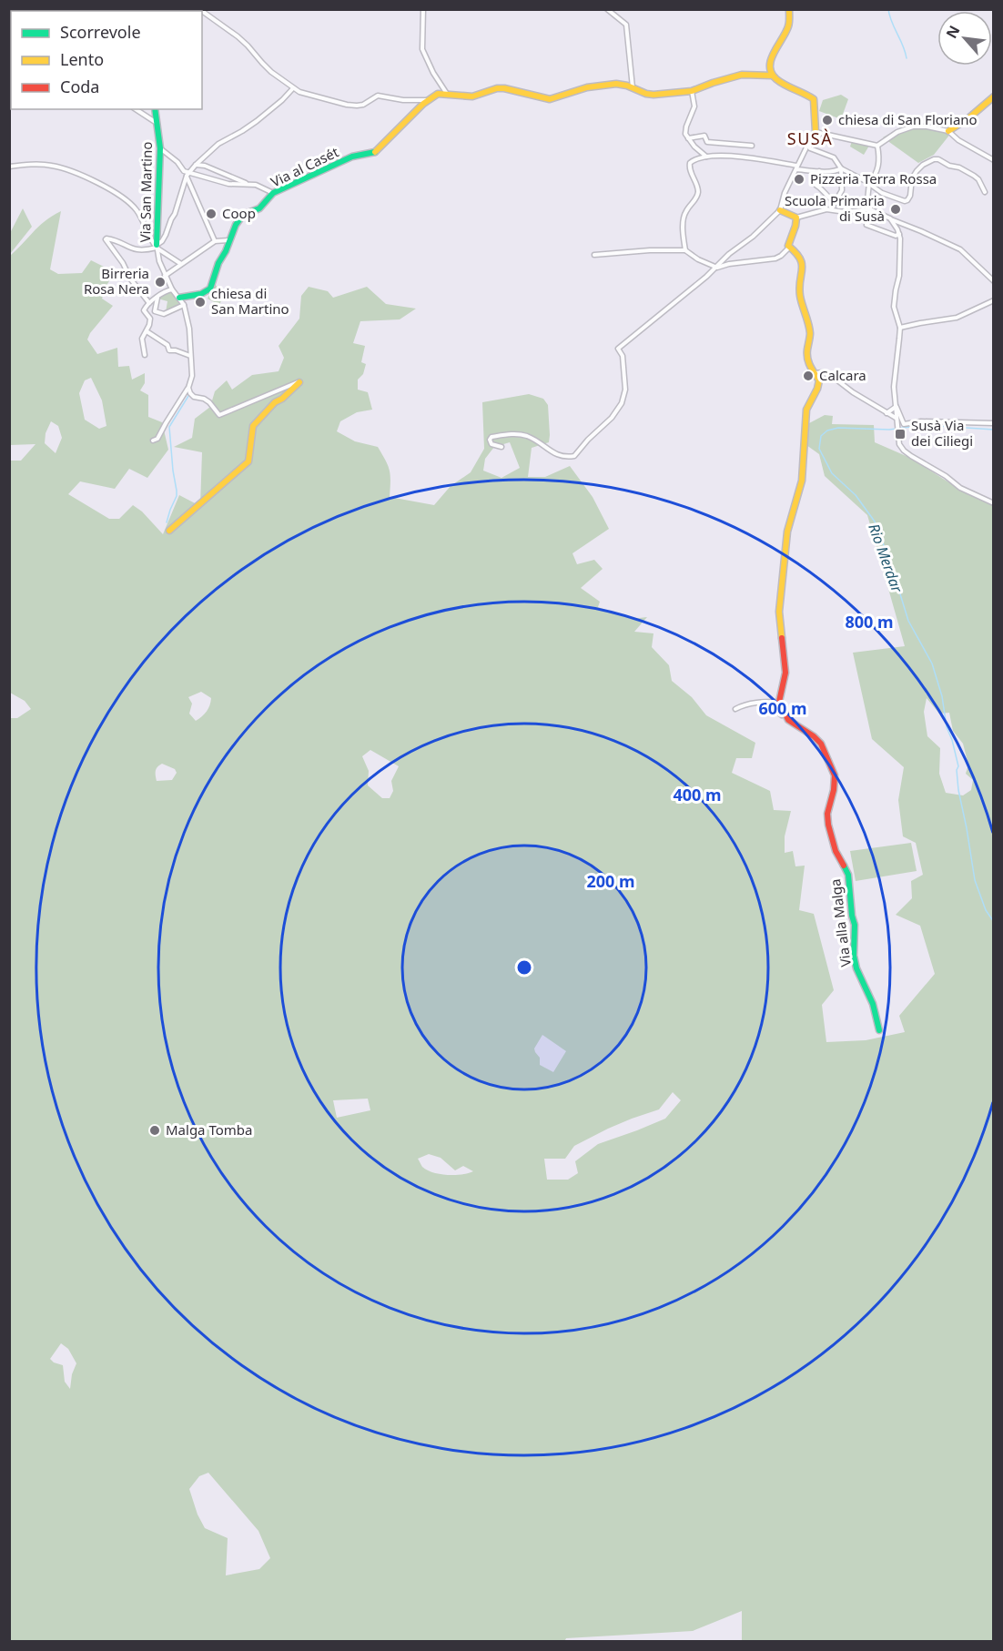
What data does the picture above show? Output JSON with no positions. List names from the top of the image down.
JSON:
{
  "streets": {
    "street": ["Via al Casét", "Via San Martino", "Via alla Malga"]
  },
  "crossings": [
    ["Via al Casét", "Via San Martino"]
  ],
  "districts": ["SUSÀ"],
  "water": ["Rio Merdar"],
  "places": {
    "other": [
      "chiesa di San Floriano",
      "Pizzeria Terra Rossa",
      "Scuola Primaria di Susà",
      "Coop",
      "Birreria Rosa Nera",
      "chiesa di San Martino",
      "Calcara",
      "Malga Tomba"
    ],
    "transit": ["Susà Via dei Ciliegi"]
  },
  "legend": ["Scorrevole", "Lento", "Coda"],
  "north": "top left",
  "rings": [
    "800 m",
    "600 m",
    "400 m",
    "200 m"
  ]
}
